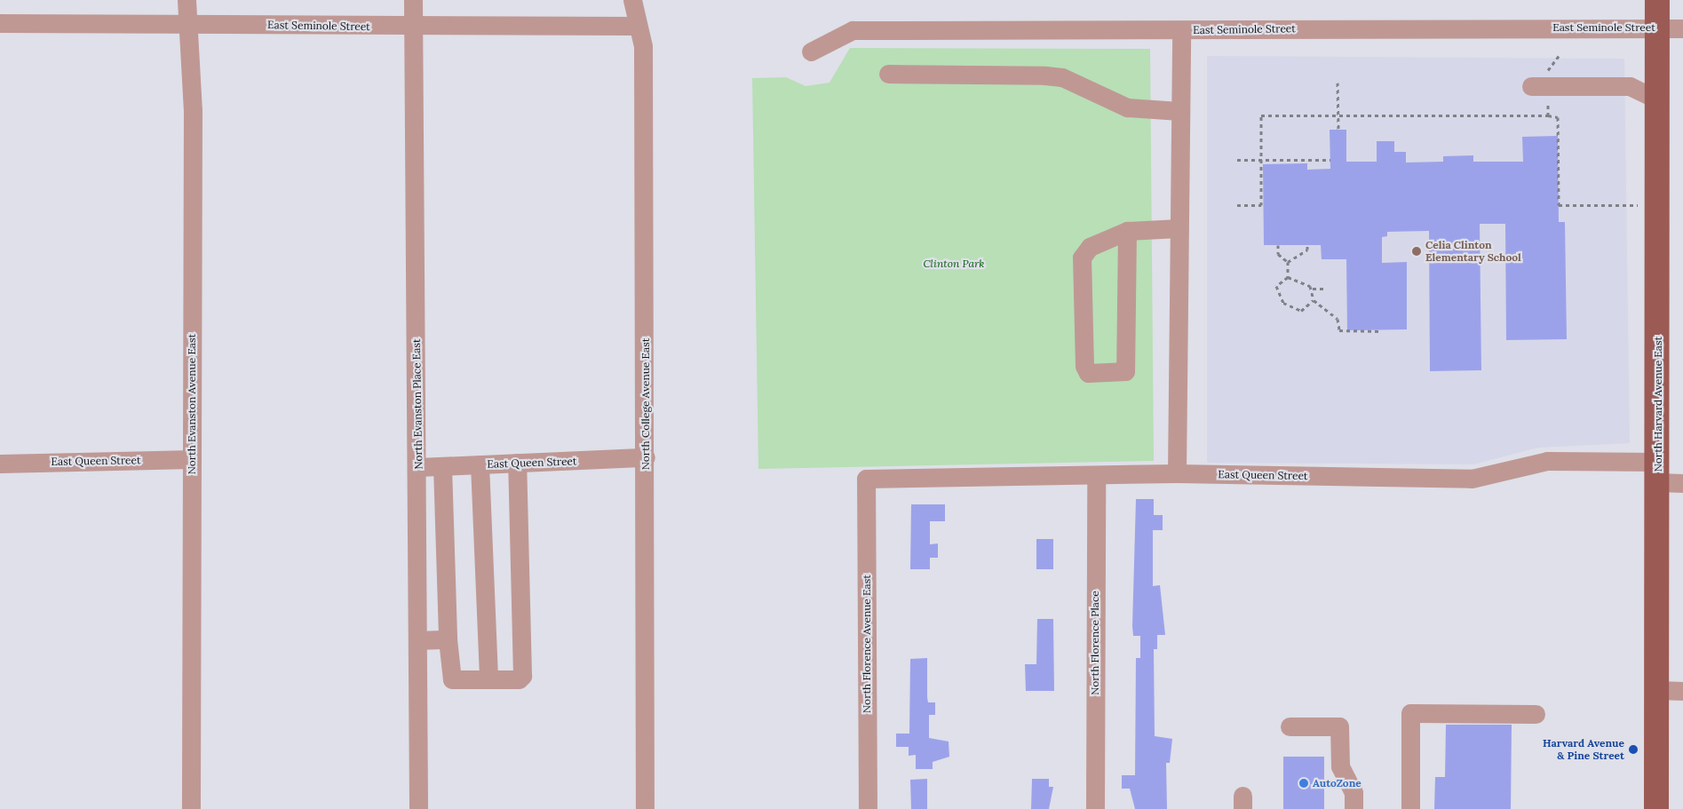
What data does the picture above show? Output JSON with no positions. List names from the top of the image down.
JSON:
{
  "streets": {
    "main road": ["North Harvard Avenue East"],
    "street": [
      "East Seminole Street",
      "North Evanston Avenue East",
      "North Evanston Place East",
      "North College Avenue East",
      "East Queen Street",
      "North Florence Place",
      "North Florence Avenue East"
    ]
  },
  "crossings": [
    ["East Seminole Street", "North Evanston Avenue East"],
    ["East Seminole Street", "North Evanston Place East"],
    ["East Seminole Street", "North College Avenue East"],
    ["East Seminole Street", "North Harvard Avenue East"],
    ["North Evanston Avenue East", "East Queen Street"],
    ["North Evanston Place East", "East Queen Street"],
    ["North College Avenue East", "East Queen Street"],
    ["North Harvard Avenue East", "East Queen Street"],
    ["East Queen Street", "North Florence Place"],
    ["East Queen Street", "North Florence Avenue East"]
  ],
  "parks": ["Clinton Park"],
  "places": ["Celia Clinton Elementary School", "Harvard Avenue & Pine Street", "AutoZone"]
}
